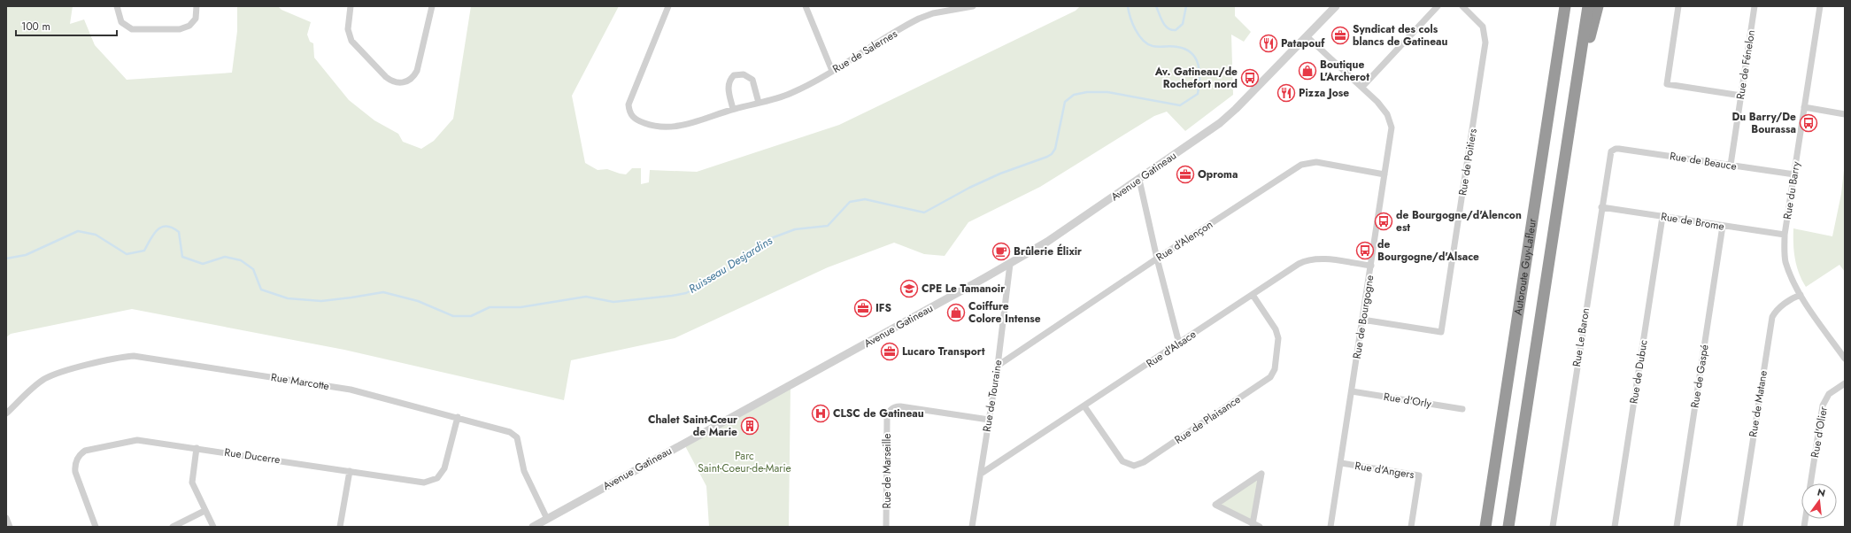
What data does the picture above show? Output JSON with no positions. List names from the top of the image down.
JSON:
{
  "streets": {
    "highway": ["Autoroute Guy-Lafleur"],
    "street": [
      "Rue de Salernes",
      "Rue de Fénelon",
      "Rue de Beauce",
      "Rue de Poitiers",
      "Avenue Gatineau",
      "Rue du Barry",
      "Rue de Brome",
      "Rue d'Alençon",
      "Rue de Bourgogne",
      "Rue Le Baron",
      "Rue d'Alsace",
      "Rue de Dubuc",
      "Rue de Gaspé",
      "Rue Marcotte",
      "Rue de Touraine",
      "Rue d'Orly",
      "Rue de Matane",
      "Rue de Plaisance",
      "Rue d'Olier",
      "Rue Ducerre",
      "Rue d'Angers",
      "Rue de Marseille"
    ]
  },
  "crossings": [
    ["Rue de Fénelon", "Rue de Beauce"],
    ["Rue de Beauce", "Rue du Barry"],
    ["Rue de Beauce", "Rue Le Baron"],
    ["Rue de Poitiers", "Rue de Bourgogne"],
    ["Avenue Gatineau", "Rue de Bourgogne"],
    ["Avenue Gatineau", "Rue Marcotte"],
    ["Avenue Gatineau", "Rue de Touraine"],
    ["Rue du Barry", "Rue de Brome"],
    ["Rue du Barry", "Rue de Matane"],
    ["Rue de Brome", "Rue Le Baron"],
    ["Rue de Brome", "Rue de Dubuc"],
    ["Rue de Brome", "Rue de Gaspé"],
    ["Rue d'Alençon", "Rue de Bourgogne"],
    ["Rue d'Alençon", "Rue de Touraine"],
    ["Rue de Bourgogne", "Rue d'Alsace"],
    ["Rue de Bourgogne", "Rue d'Orly"],
    ["Rue de Bourgogne", "Rue d'Angers"],
    ["Rue d'Alsace", "Rue de Touraine"],
    ["Rue d'Alsace", "Rue de Plaisance"],
    ["Rue Marcotte", "Rue Ducerre"],
    ["Rue de Touraine", "Rue de Marseille"]
  ],
  "water": ["Ruisseau Desjardins"],
  "parks": ["Parc Saint-Coeur-de-Marie"],
  "places": {
    "office": [
      "Syndicat des cols blancs de Gatineau",
      "Oproma",
      "IFS",
      "Lucaro Transport"
    ],
    "restaurant": ["Patapouf", "Pizza Jose"],
    "shop": ["Boutique L'Archerot", "Coiffure Colore Intense"],
    "bus stop": [
      "Av. Gatineau/de Rochefort nord",
      "Du Barry/De Bourassa",
      "de Bourgogne/d'Alencon est",
      "de Bourgogne/d'Alsace"
    ],
    "cafe": ["Brûlerie Élixir"],
    "school or university": ["CPE Le Tamanoir"],
    "hospital": ["CLSC de Gatineau"],
    "building": ["Chalet Saint-Cœur de Marie"]
  },
  "scale_bar": "100 m",
  "north": "top"
}
